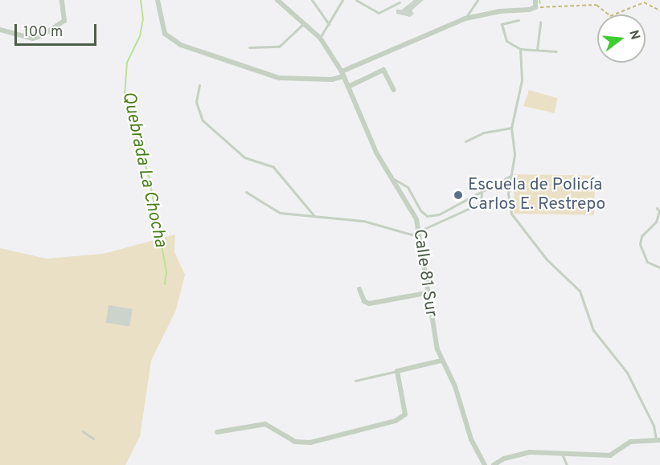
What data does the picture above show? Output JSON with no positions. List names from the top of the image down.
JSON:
{
  "streets": {
    "street": ["Calle 81 Sur"]
  },
  "water": ["Quebrada La Chocha"],
  "places": ["Escuela de Policía Carlos E. Restrepo"],
  "scale_bar": "100 m",
  "north": "right"
}
